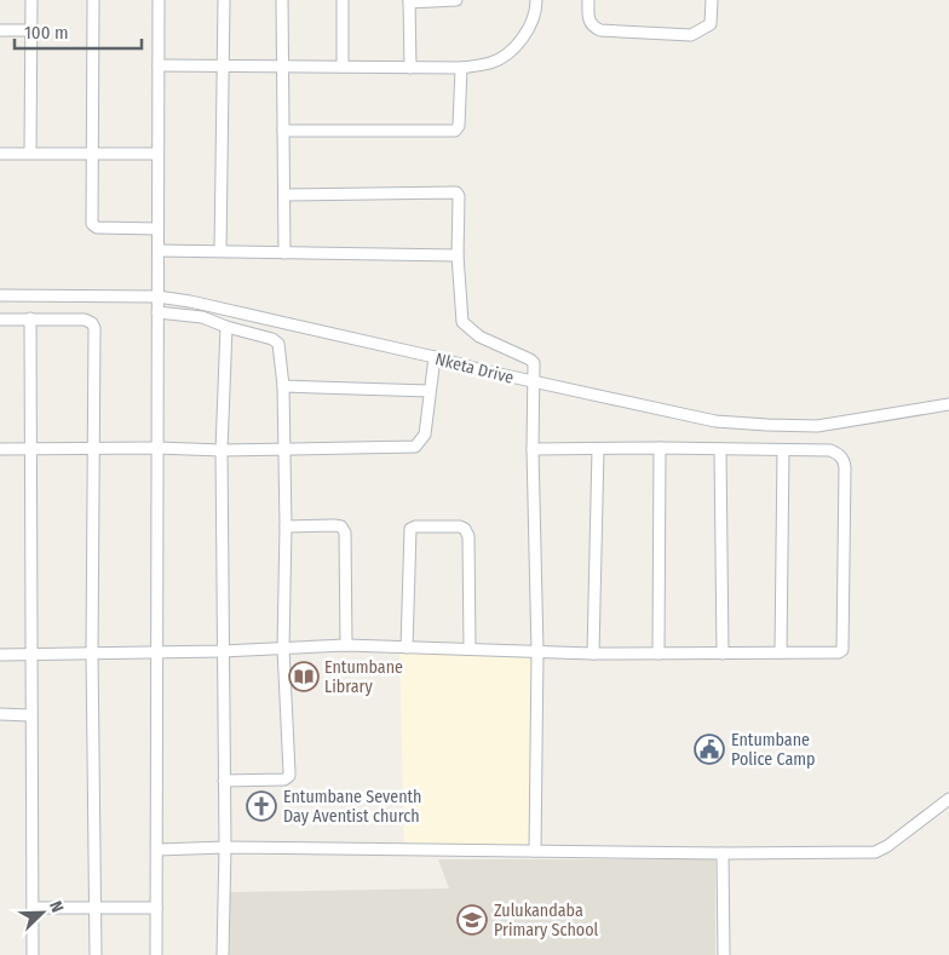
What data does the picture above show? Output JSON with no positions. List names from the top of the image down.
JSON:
{
  "streets": {
    "street": ["Nketa Drive"]
  },
  "places": {
    "library": ["Entumbane Library"],
    "public building": ["Entumbane Police Camp"],
    "church": ["Entumbane Seventh Day Aventist church"],
    "school or university": ["Zulukandaba Primary School"]
  },
  "scale_bar": "100 m",
  "north": "top right"
}
